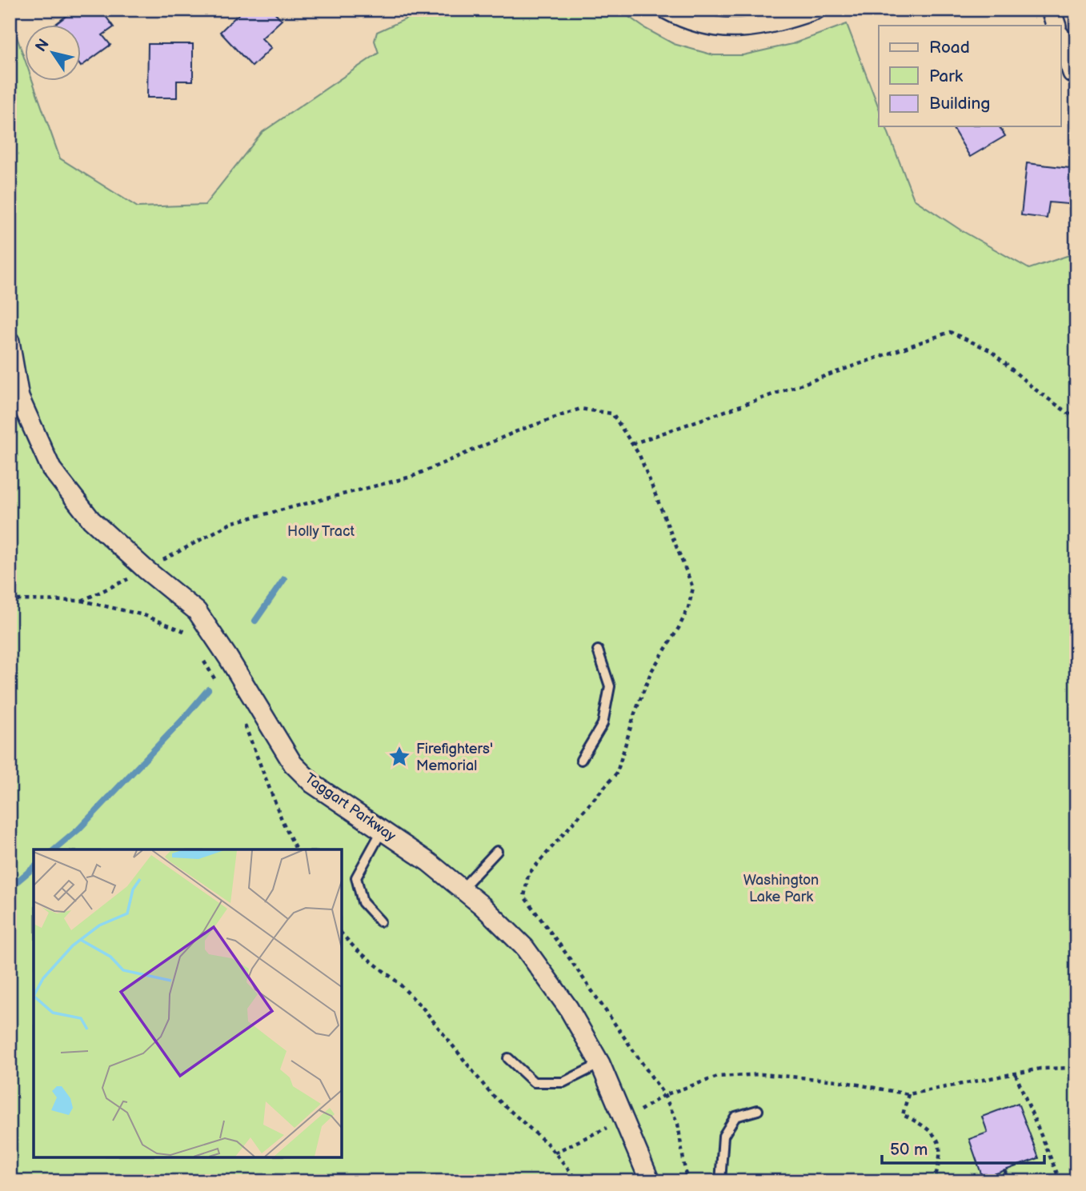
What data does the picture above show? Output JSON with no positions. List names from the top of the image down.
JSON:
{
  "streets": {
    "street": ["Taggart Parkway"]
  },
  "parks": ["Holly Tract", "Washington Lake Park"],
  "places": {
    "place": ["Firefighters' Memorial"]
  },
  "legend": ["Road", "Park", "Building"],
  "scale_bar": "50 m",
  "north": "top left"
}
